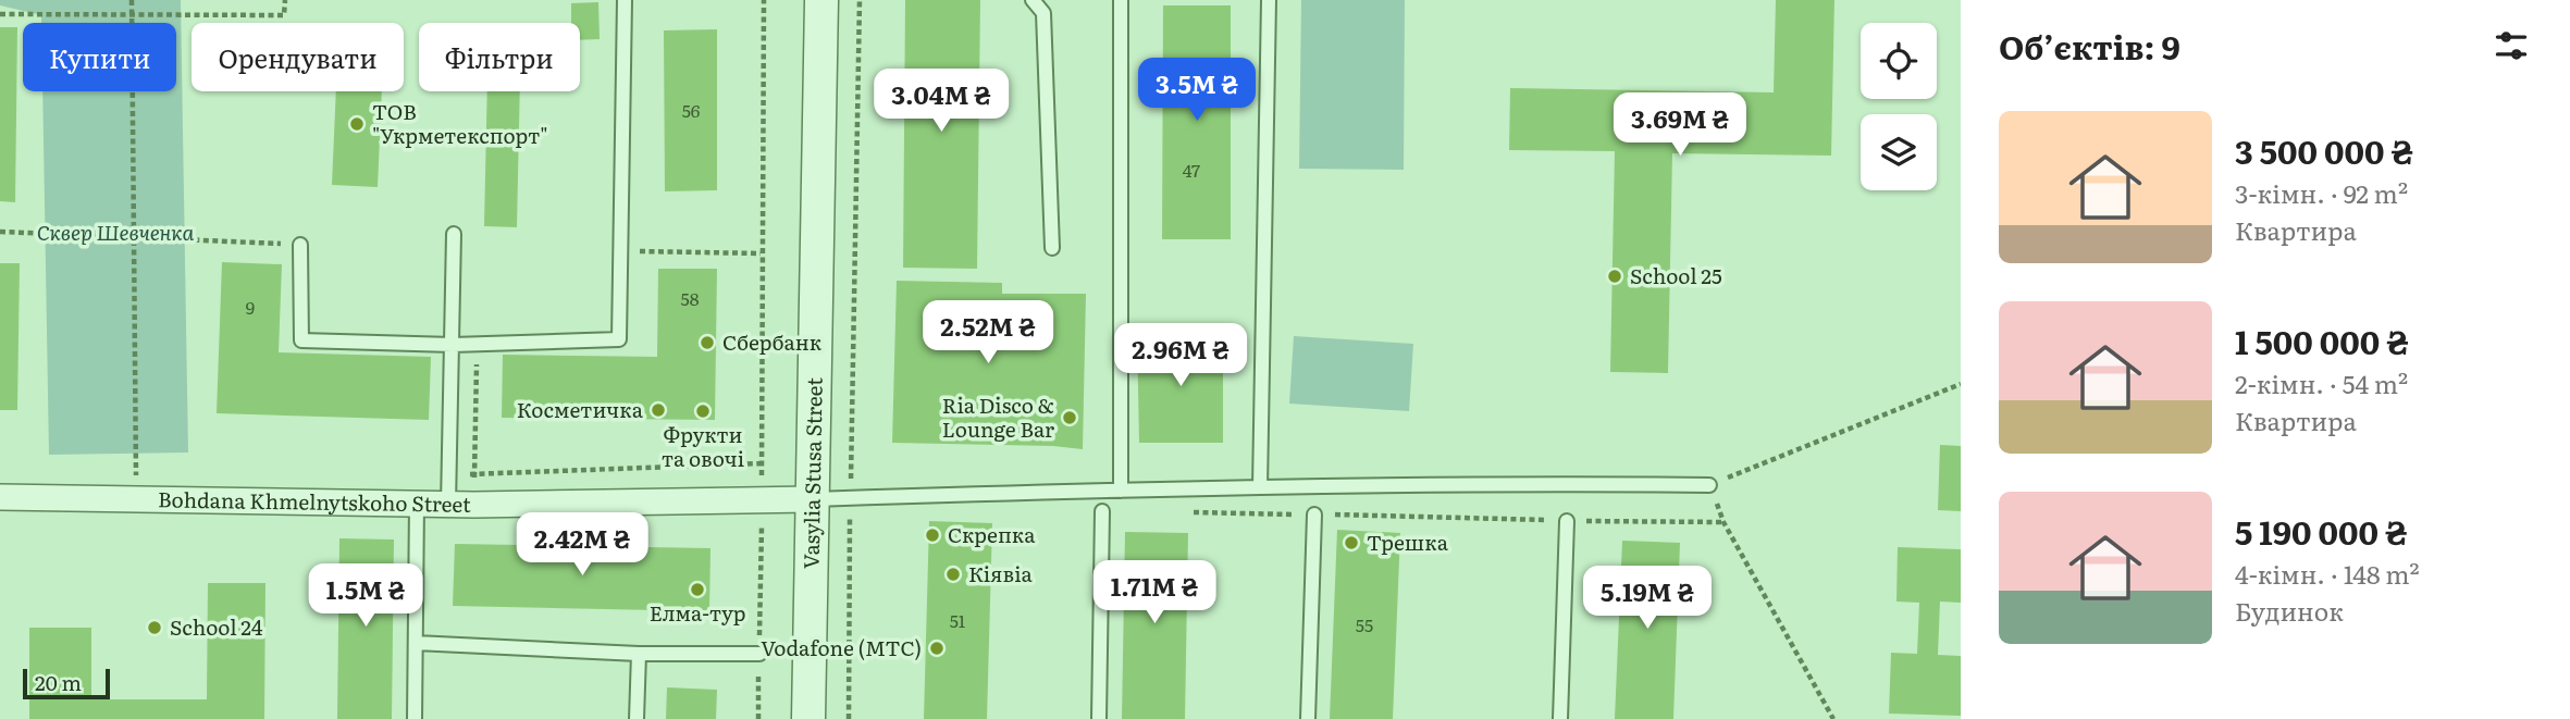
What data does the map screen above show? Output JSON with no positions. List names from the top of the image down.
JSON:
{
  "streets": {
    "street": ["Vasylia Stusa Street", "Bohdana Khmelnytskoho Street"]
  },
  "crossings": [
    ["Vasylia Stusa Street", "Bohdana Khmelnytskoho Street"]
  ],
  "parks": ["Сквер Шевченка"],
  "places": [
    "ТОВ \"Укрметекспорт\"",
    "School 25",
    "Сбербанк",
    "Косметичка",
    "Фрукти та овочі",
    "Ria Disco & Lounge Bar",
    "Скрепка",
    "Трешка",
    "Кіявіа",
    "Елма-тур",
    "School 24",
    "Vodafone (МТС)"
  ],
  "house_numbers": [
    "56",
    "47",
    "58",
    "9",
    "51",
    "55"
  ],
  "scale_bar": "20 m",
  "page": {
    "heading": "Об’єктів: 9",
    "chip": ["Купити", "Орендувати", "Фільтри"],
    "price": [
      "3.5M ₴",
      "3.04M ₴",
      "3.69M ₴",
      "2.52M ₴",
      "2.96M ₴",
      "2.42M ₴",
      "1.71M ₴",
      "1.5M ₴",
      "5.19M ₴"
    ],
    "list": [
      {
        "name": "3 500 000 ₴",
        "note": "3-кімн. · 92 m² · Квартира"
      },
      {
        "name": "1 500 000 ₴",
        "note": "2-кімн. · 54 m² · Квартира"
      },
      {
        "name": "5 190 000 ₴",
        "note": "4-кімн. · 148 m² · Будинок"
      }
    ],
    "scale": "20 m"
  }
}
